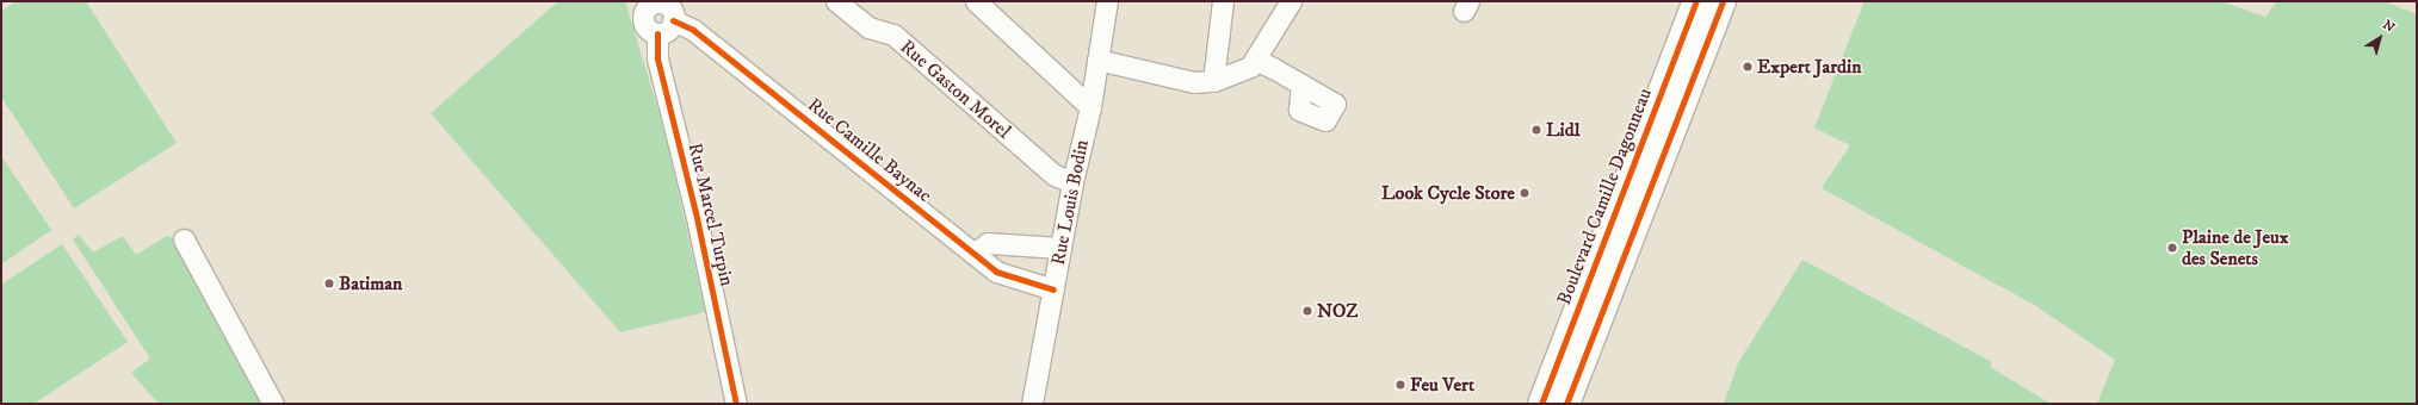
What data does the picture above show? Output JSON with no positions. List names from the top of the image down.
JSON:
{
  "streets": {
    "main road": ["Boulevard Camille Dagonneau"],
    "street": [
      "Rue Gaston Morel",
      "Rue Camille Baynac",
      "Rue Louis Bodin",
      "Rue Marcel Turpin"
    ]
  },
  "crossings": [
    ["Rue Gaston Morel", "Rue Louis Bodin"],
    ["Rue Camille Baynac", "Rue Louis Bodin"]
  ],
  "places": [
    "Expert Jardin",
    "Lidl",
    "Look Cycle Store",
    "Plaine de Jeux des Senets",
    "Batiman",
    "NOZ",
    "Feu Vert"
  ],
  "north": "top right"
}
